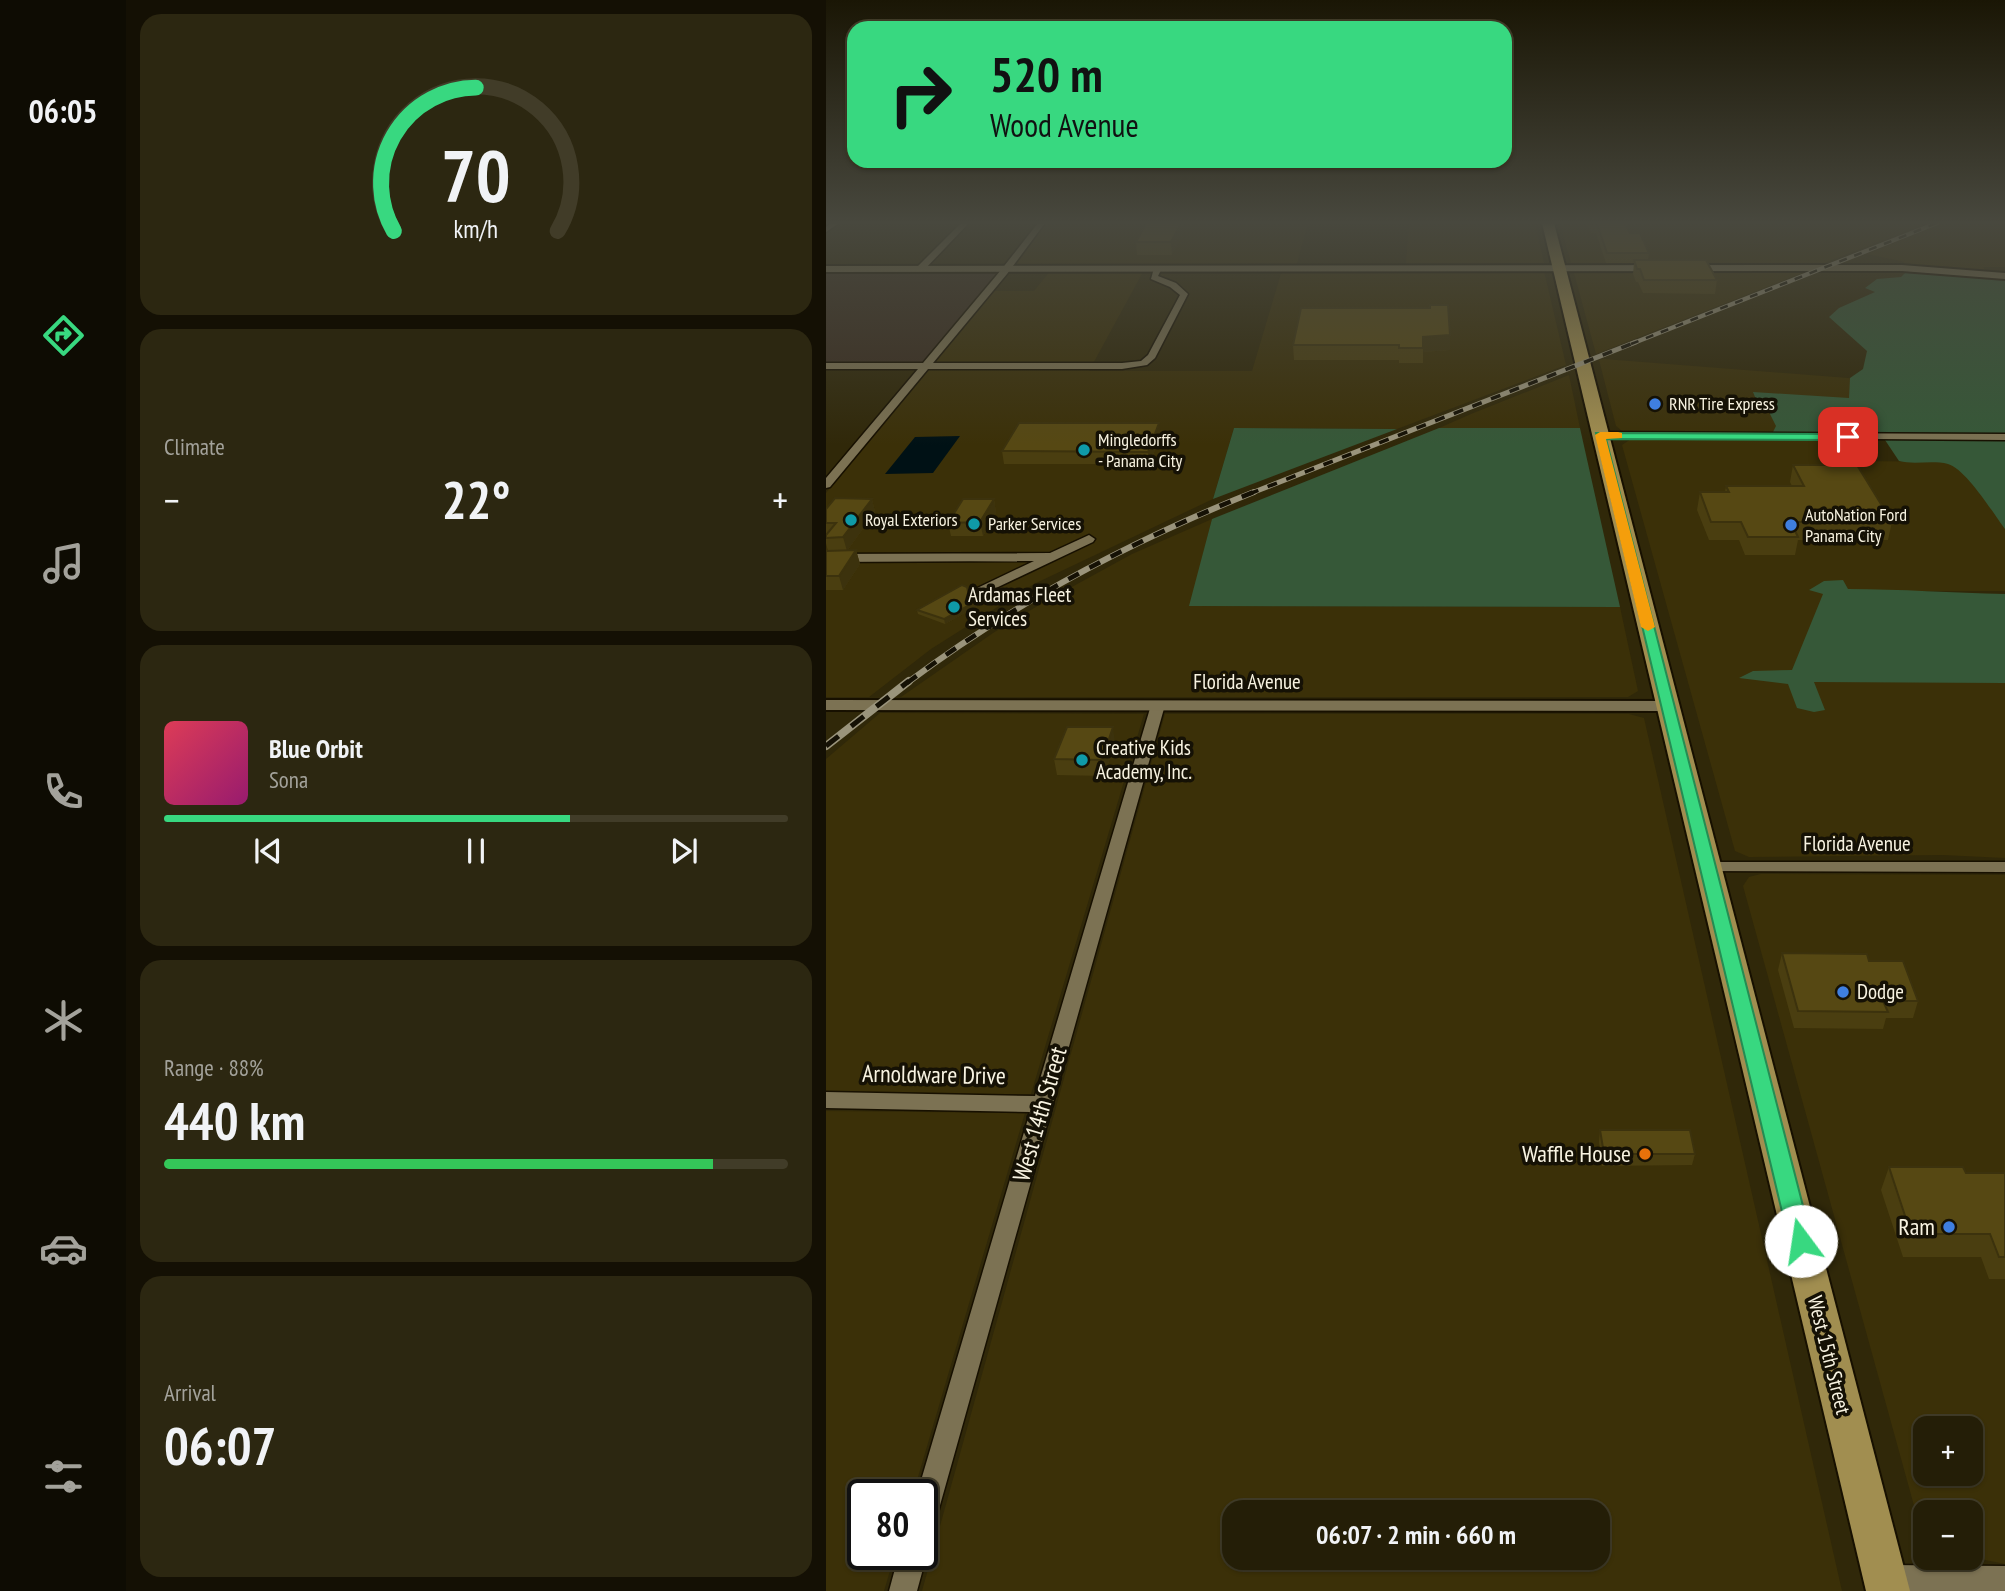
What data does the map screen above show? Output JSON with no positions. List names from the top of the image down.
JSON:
{
  "streets": {
    "highway": ["West 15th Street"],
    "street": ["Florida Avenue", "Arnoldware Drive", "West 14th Street"]
  },
  "crossings": [
    ["Florida Avenue", "West 14th Street"],
    ["Florida Avenue", "West 15th Street"],
    ["Arnoldware Drive", "West 14th Street"]
  ],
  "places": [
    "RNR Tire Express",
    "Mingledorffs - Panama City",
    "Royal Exteriors",
    "Parker Services",
    "AutoNation Ford Panama City",
    "Ardamas Fleet Services",
    "Creative Kids Academy, Inc.",
    "Dodge",
    "Waffle House",
    "Ram"
  ],
  "page": {
    "tabs": "06:05",
    "turn": ["520 m", "Wood Avenue"],
    "tile": [
      "Climate",
      ["Range · 88%", "440 km"],
      ["Arrival", "06:07"]
    ],
    "heat": ["−", "22°", "+"],
    "song": ["Blue Orbit", "Sona"],
    "map_buttons": ["+", "−"],
    "limit": "80",
    "trip": "06:07 · 2 min · 660 m",
    "gauge": ["70", "km/h"]
  }
}
